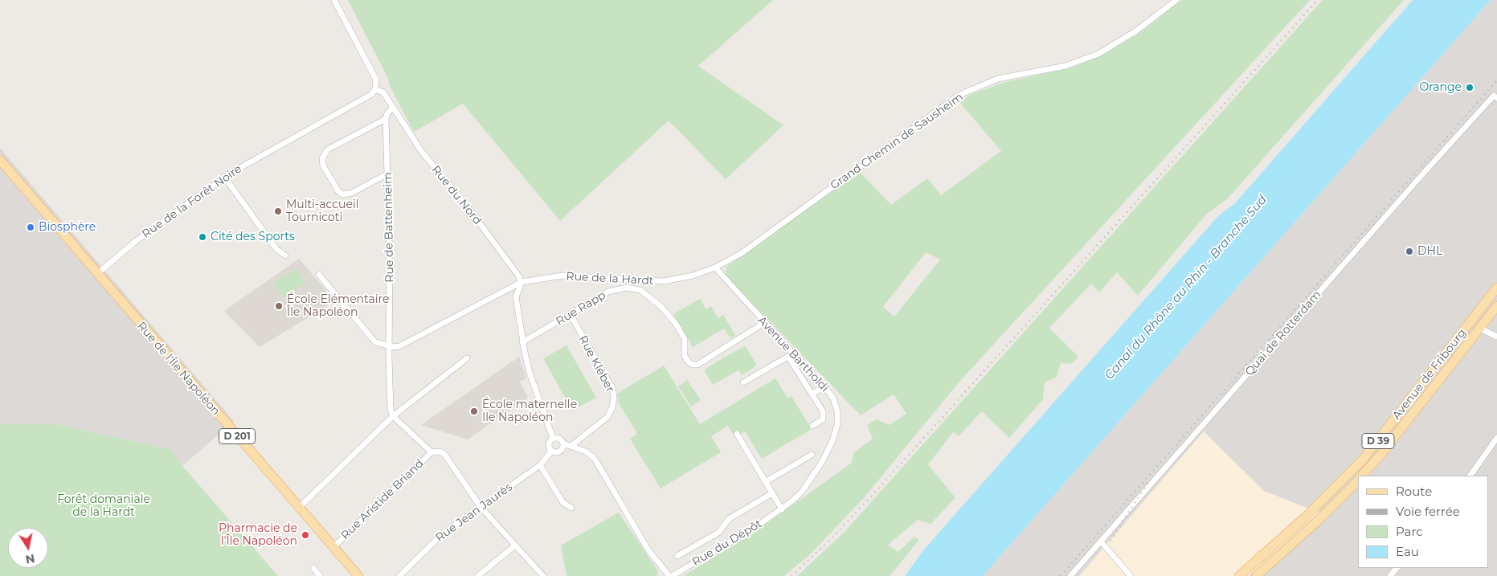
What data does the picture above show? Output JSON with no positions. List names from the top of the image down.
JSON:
{
  "streets": {
    "main road": [
      "Rue de l'Île Napoléon",
      "Avenue de Fribourg",
      "D 201",
      "D 39"
    ],
    "street": [
      "Grand Chemin de Sausheim",
      "Rue du Nord",
      "Rue de la Forêt Noire",
      "Rue de Battenheim",
      "Rue de la Hardt",
      "Rue Rapp",
      "Quai de Rotterdam",
      "Avenue Bartholdi",
      "Rue Kléber",
      "Rue Aristide Briand",
      "Rue Jean Jaurès",
      "Rue du Dépôt"
    ]
  },
  "crossings": [
    ["Grand Chemin de Sausheim", "Rue de la Hardt"],
    ["Grand Chemin de Sausheim", "Avenue Bartholdi"],
    ["Rue du Nord", "Rue de la Hardt"],
    ["Rue de la Forêt Noire", "Rue de l'Île Napoléon"],
    ["Rue de Battenheim", "Rue de la Hardt"],
    ["Rue de la Hardt", "Avenue Bartholdi"],
    ["Rue Rapp", "Avenue Bartholdi"],
    ["Rue Rapp", "Rue Kléber"],
    ["Avenue Bartholdi", "Rue du Dépôt"],
    ["Rue de l'Île Napoléon", "Rue Aristide Briand"]
  ],
  "water": ["Canal du Rhône au Rhin - Branche Sud"],
  "parks": ["Forêt domaniale de la Hardt"],
  "places": [
    "Orange",
    "Multi-accueil Tournicoti",
    "Biosphère",
    "Cité des Sports",
    "DHL",
    "École Elémentaire Île Napoléon",
    "École maternelle Ile Napoléon",
    "Pharmacie de l'Île Napoléon"
  ],
  "legend": [
    "Route",
    "Voie ferrée",
    "Parc",
    "Eau"
  ],
  "north": "bottom"
}
